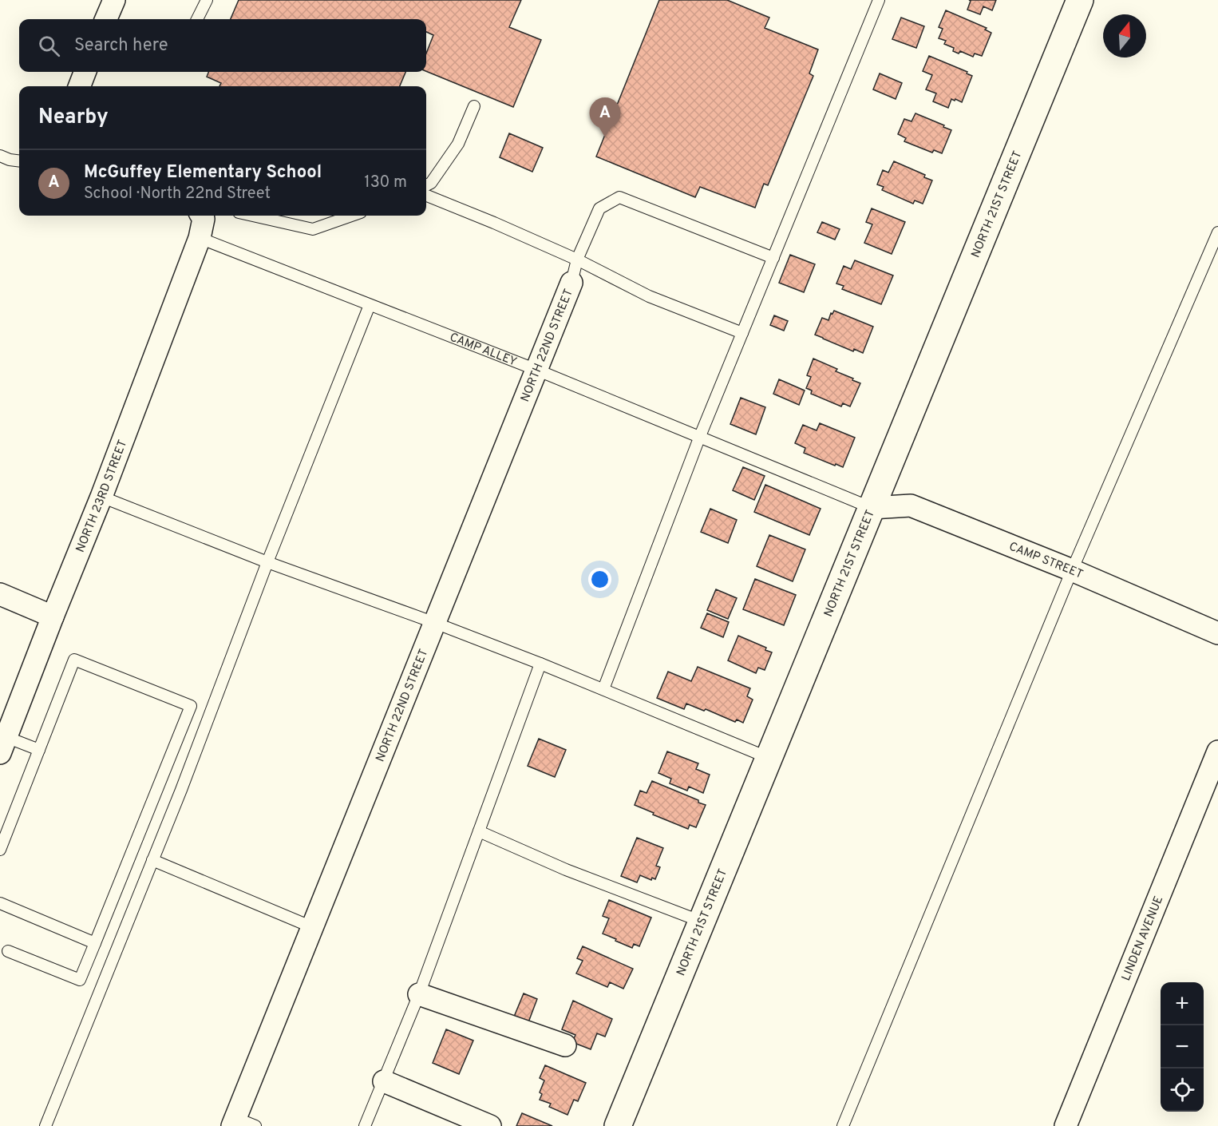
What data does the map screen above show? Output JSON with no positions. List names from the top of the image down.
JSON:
{
  "streets": {
    "main road": ["NORTH 21ST STREET"],
    "street": [
      "NORTH 22ND STREET",
      "NORTH 23RD STREET",
      "CAMP STREET",
      "LINDEN AVENUE"
    ],
    "lane": ["CAMP ALLEY"]
  },
  "crossings": [
    ["NORTH 21ST STREET", "CAMP ALLEY"],
    ["NORTH 21ST STREET", "CAMP STREET"],
    ["NORTH 22ND STREET", "CAMP ALLEY"],
    ["CAMP ALLEY", "NORTH 23RD STREET"],
    ["CAMP ALLEY", "CAMP STREET"]
  ],
  "north": "top",
  "page": {
    "search": "Search here",
    "heading": "Nearby",
    "pins": "A",
    "list": [
      {
        "mark": "A",
        "name": "McGuffey Elementary School",
        "note": "School · North 22nd Street",
        "value": "130 m"
      }
    ],
    "map_buttons": ["+", "−"]
  }
}
